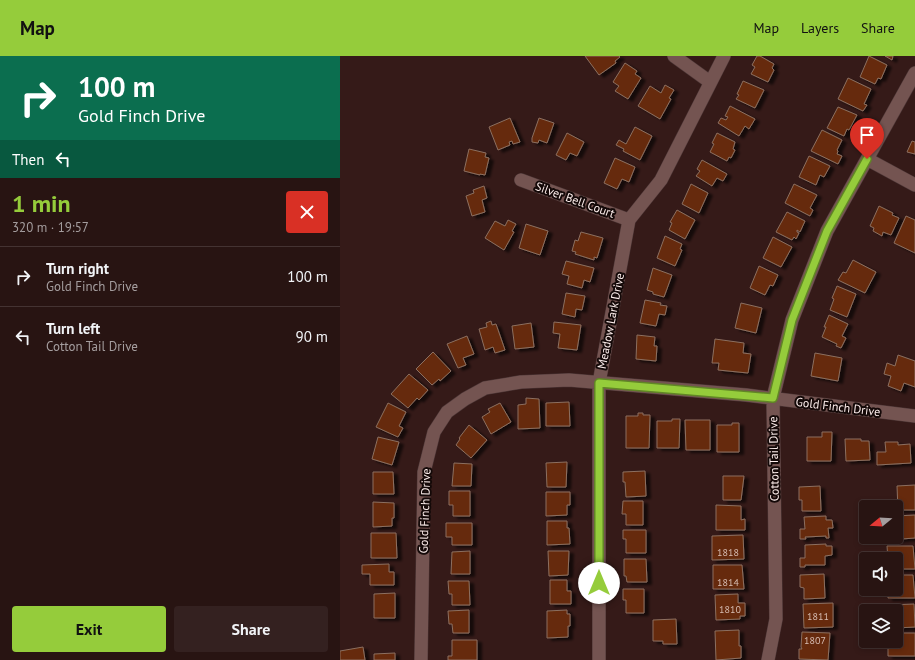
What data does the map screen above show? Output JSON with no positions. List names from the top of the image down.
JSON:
{
  "streets": {
    "street": [
      "Silver Bell Court",
      "Meadow Lark Drive",
      "Gold Finch Drive",
      "Cotton Tail Drive"
    ]
  },
  "crossings": [
    ["Silver Bell Court", "Meadow Lark Drive"],
    ["Meadow Lark Drive", "Gold Finch Drive"],
    ["Gold Finch Drive", "Cotton Tail Drive"]
  ],
  "house_numbers": [
    "1818",
    "1814",
    "1810",
    "1811",
    "1807"
  ],
  "north": "left",
  "page": {
    "header": "Map",
    "nav": ["Map", "Layers", "Share"],
    "turn": ["100 m", "Gold Finch Drive"],
    "then": "Then",
    "heading": ["1 min", "320 m · 19:57"],
    "list": [
      {
        "name": "Turn right",
        "note": "Gold Finch Drive",
        "value": "100 m"
      },
      {
        "name": "Turn left",
        "note": "Cotton Tail Drive",
        "value": "90 m"
      }
    ],
    "buttons": ["Exit", "Share"]
  }
}
